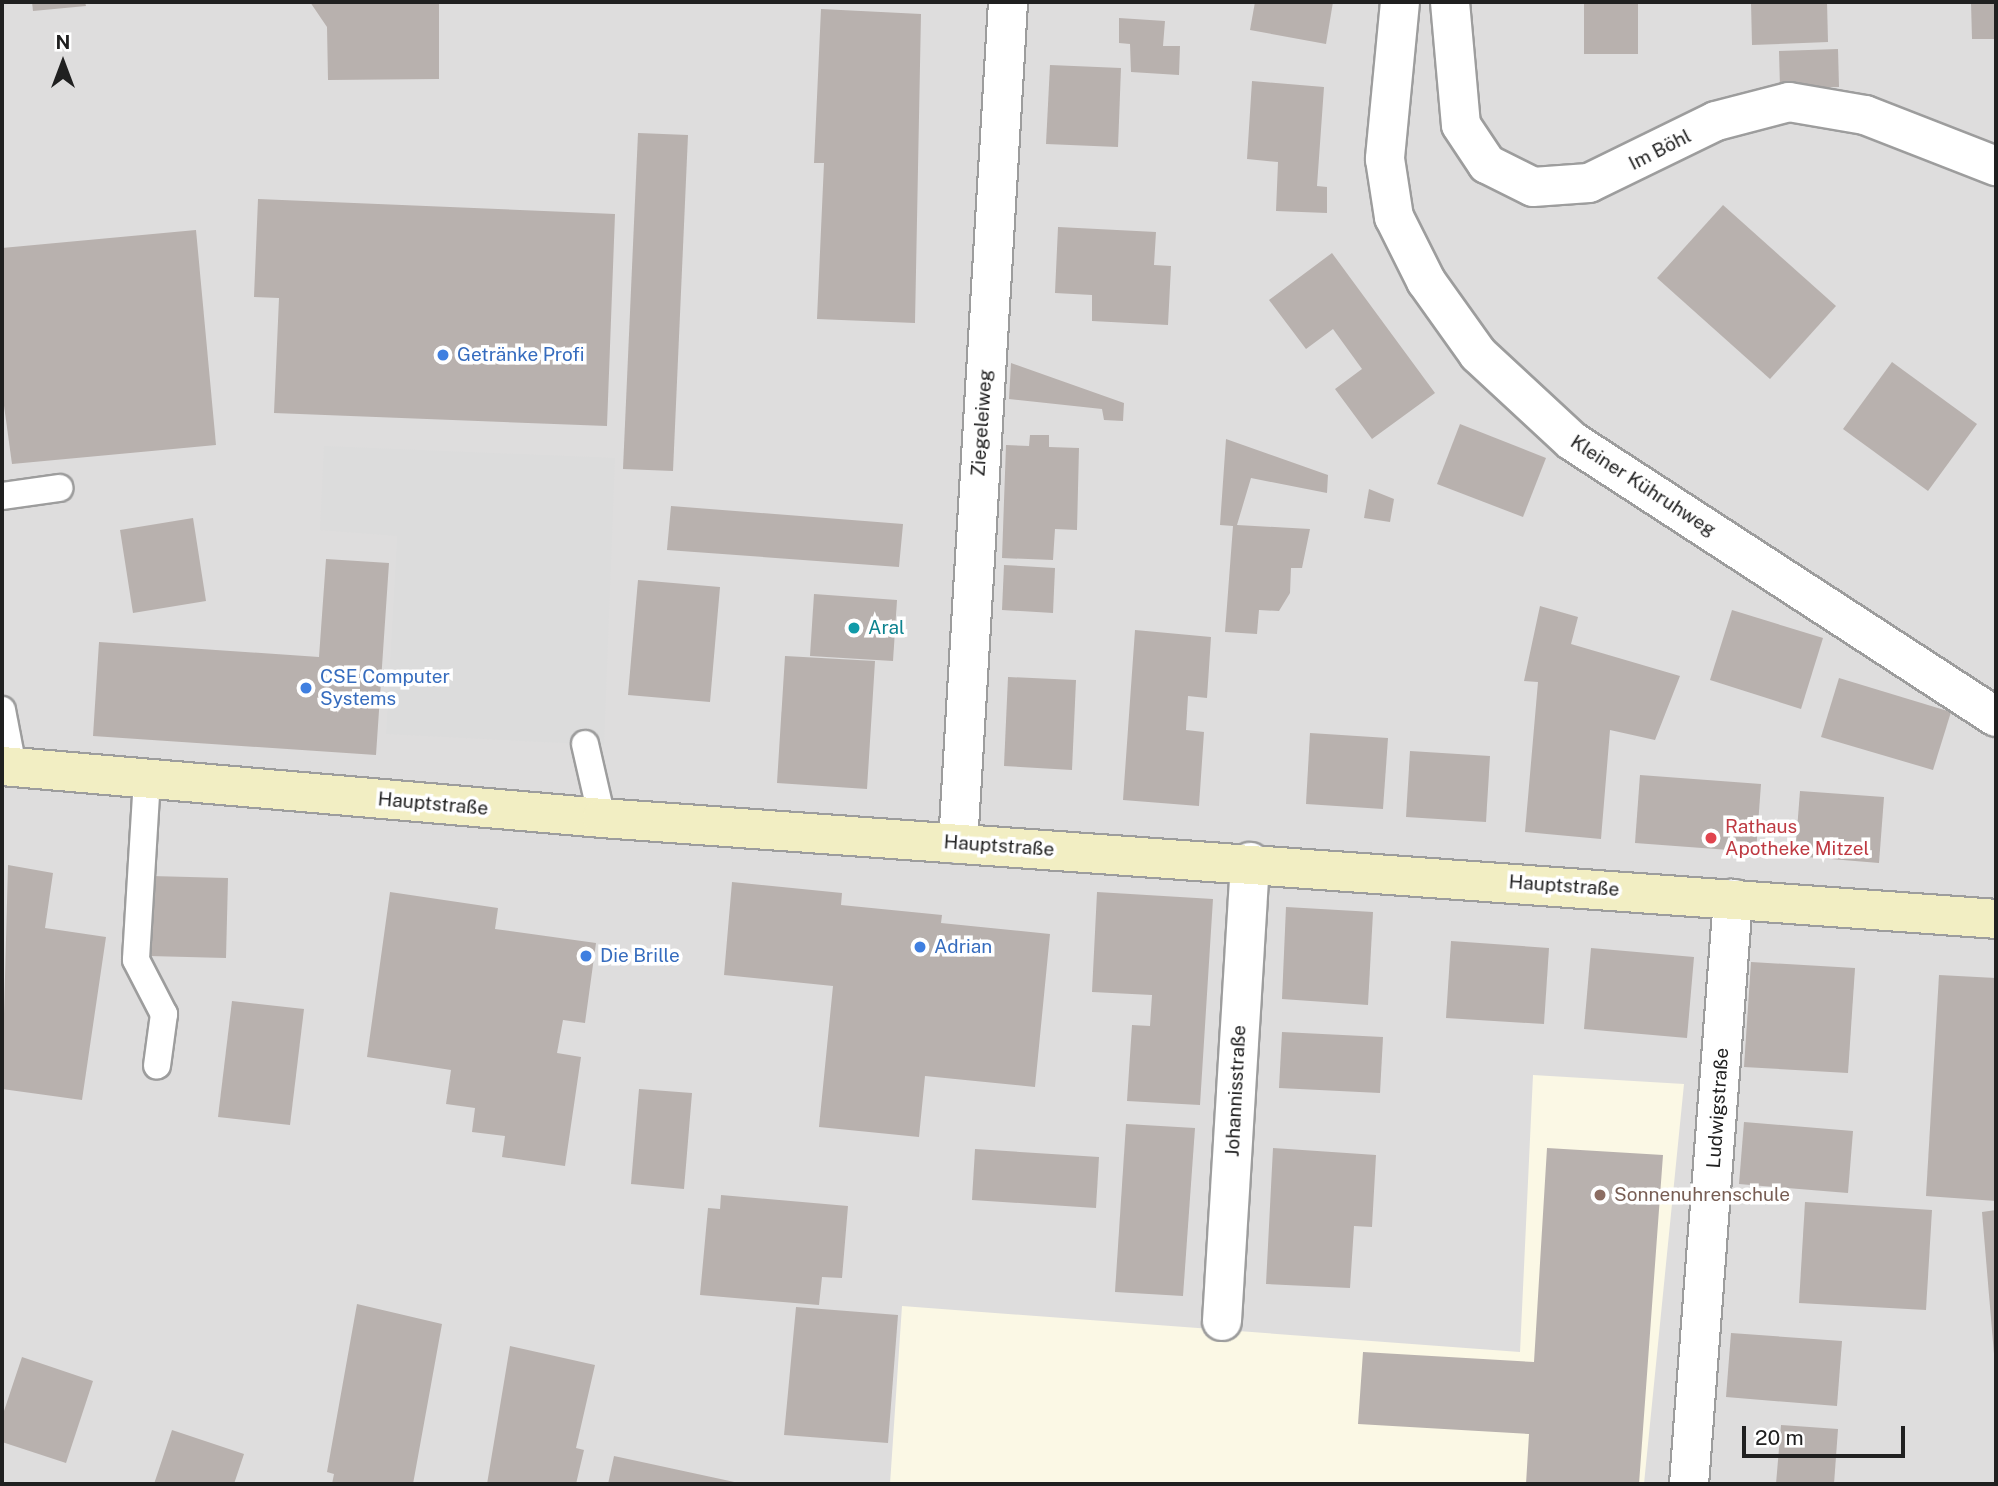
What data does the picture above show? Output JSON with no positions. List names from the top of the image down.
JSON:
{
  "streets": {
    "main road": ["Hauptstraße"],
    "street": [
      "Im Böhl",
      "Ziegeleiweg",
      "Kleiner Kühruhweg",
      "Johannisstraße",
      "Ludwigstraße"
    ]
  },
  "crossings": [
    ["Ziegeleiweg", "Hauptstraße"],
    ["Hauptstraße", "Johannisstraße"],
    ["Hauptstraße", "Ludwigstraße"]
  ],
  "places": [
    "Getränke Profi",
    "Aral",
    "CSE Computer Systems",
    "Rathaus Apotheke Mitzel",
    "Adrian",
    "Die Brille",
    "Sonnenuhrenschule"
  ],
  "scale_bar": "20 m",
  "north": "top"
}
